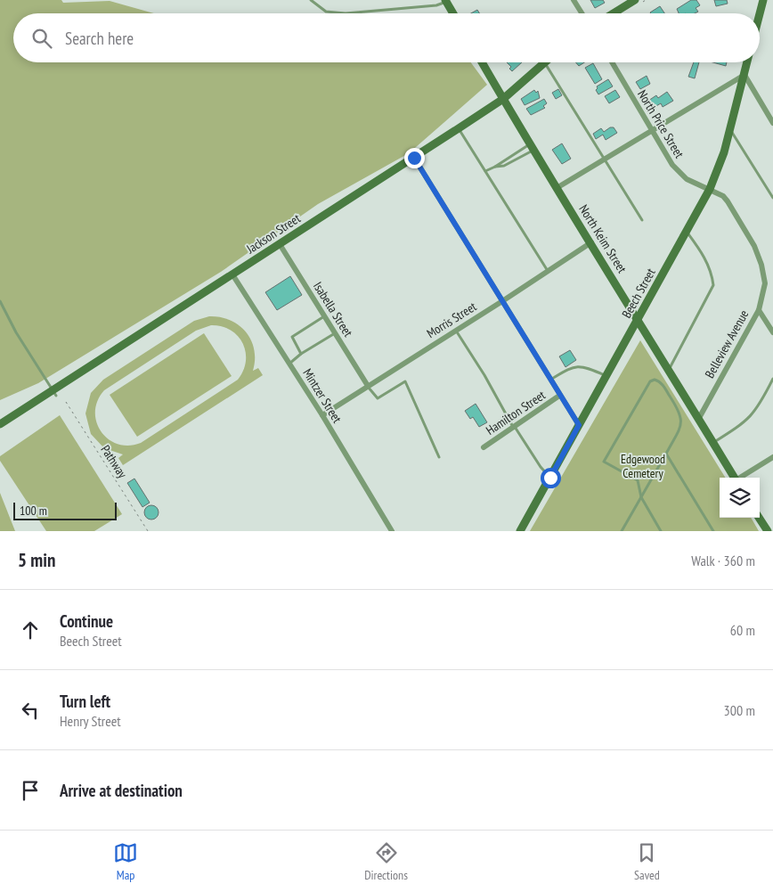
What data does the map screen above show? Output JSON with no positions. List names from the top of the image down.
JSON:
{
  "streets": {
    "street": [
      "North Price Street",
      "Jackson Street",
      "North Keim Street",
      "Beech Street",
      "Isabella Street",
      "Morris Street",
      "Belleview Avenue",
      "Mintzer Street",
      "Hamilton Street"
    ],
    "path": ["Pathway"]
  },
  "crossings": [
    ["North Price Street", "Beech Street"],
    ["North Price Street", "Belleview Avenue"],
    ["Jackson Street", "North Keim Street"],
    ["Jackson Street", "Isabella Street"],
    ["Jackson Street", "Mintzer Street"],
    ["North Keim Street", "Beech Street"],
    ["North Keim Street", "Morris Street"],
    ["North Keim Street", "Belleview Avenue"],
    ["Beech Street", "Belleview Avenue"],
    ["Isabella Street", "Morris Street"],
    ["Morris Street", "Mintzer Street"]
  ],
  "parks": ["Edgewood Cemetery"],
  "scale_bar": "100 m",
  "page": {
    "search": "Search here",
    "scale": "100 m",
    "heading": ["5 min", "Walk · 360 m"],
    "list": [
      ["Continue", "Beech Street", "60 m"],
      ["Turn left", "Henry Street", "300 m"],
      "Arrive at destination"
    ],
    "nav": ["Map", "Directions", "Saved"]
  }
}
